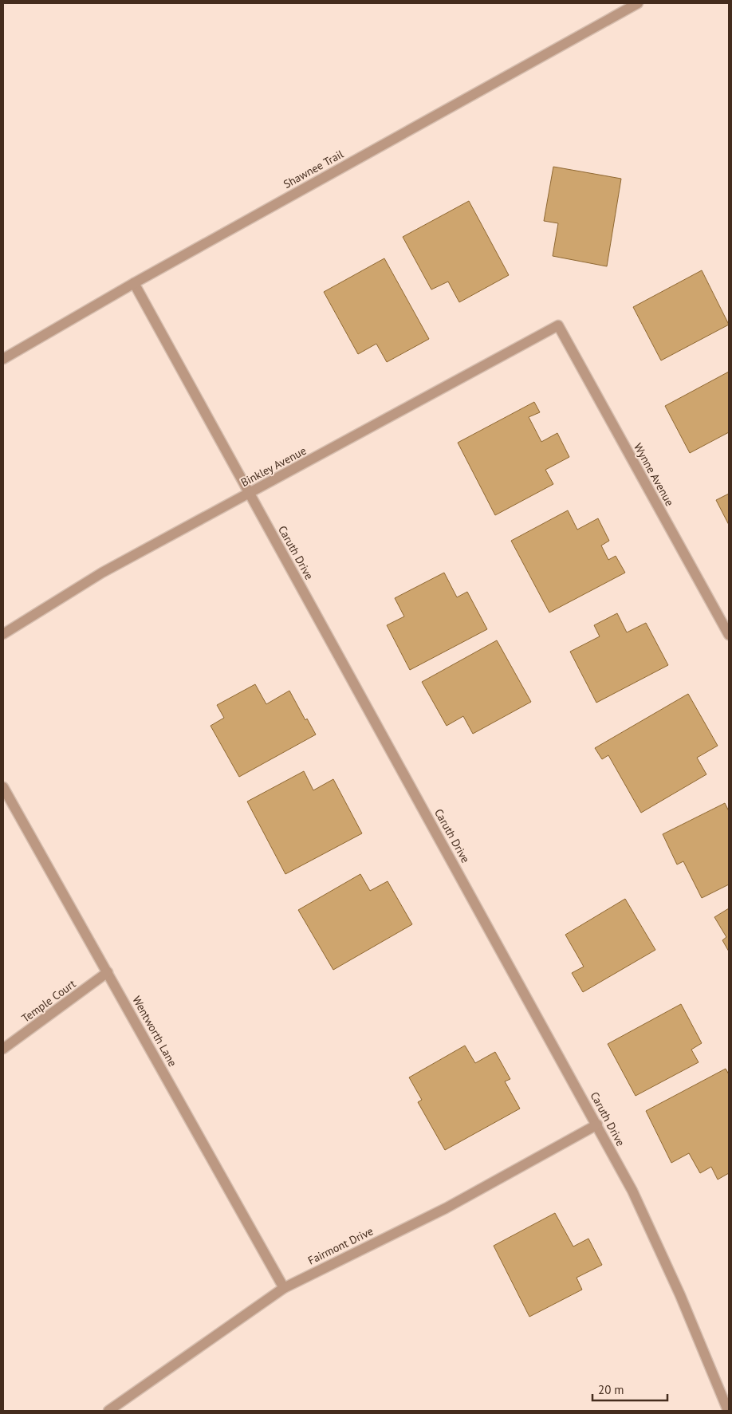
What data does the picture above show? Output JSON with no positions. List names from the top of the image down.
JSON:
{
  "streets": {
    "street": [
      "Shawnee Trail",
      "Binkley Avenue",
      "Wynne Avenue",
      "Caruth Drive",
      "Temple Court",
      "Wentworth Lane",
      "Fairmont Drive"
    ]
  },
  "crossings": [
    ["Shawnee Trail", "Caruth Drive"],
    ["Binkley Avenue", "Wynne Avenue"],
    ["Binkley Avenue", "Caruth Drive"],
    ["Caruth Drive", "Fairmont Drive"],
    ["Temple Court", "Wentworth Lane"],
    ["Wentworth Lane", "Fairmont Drive"]
  ],
  "scale_bar": "20 m"
}
